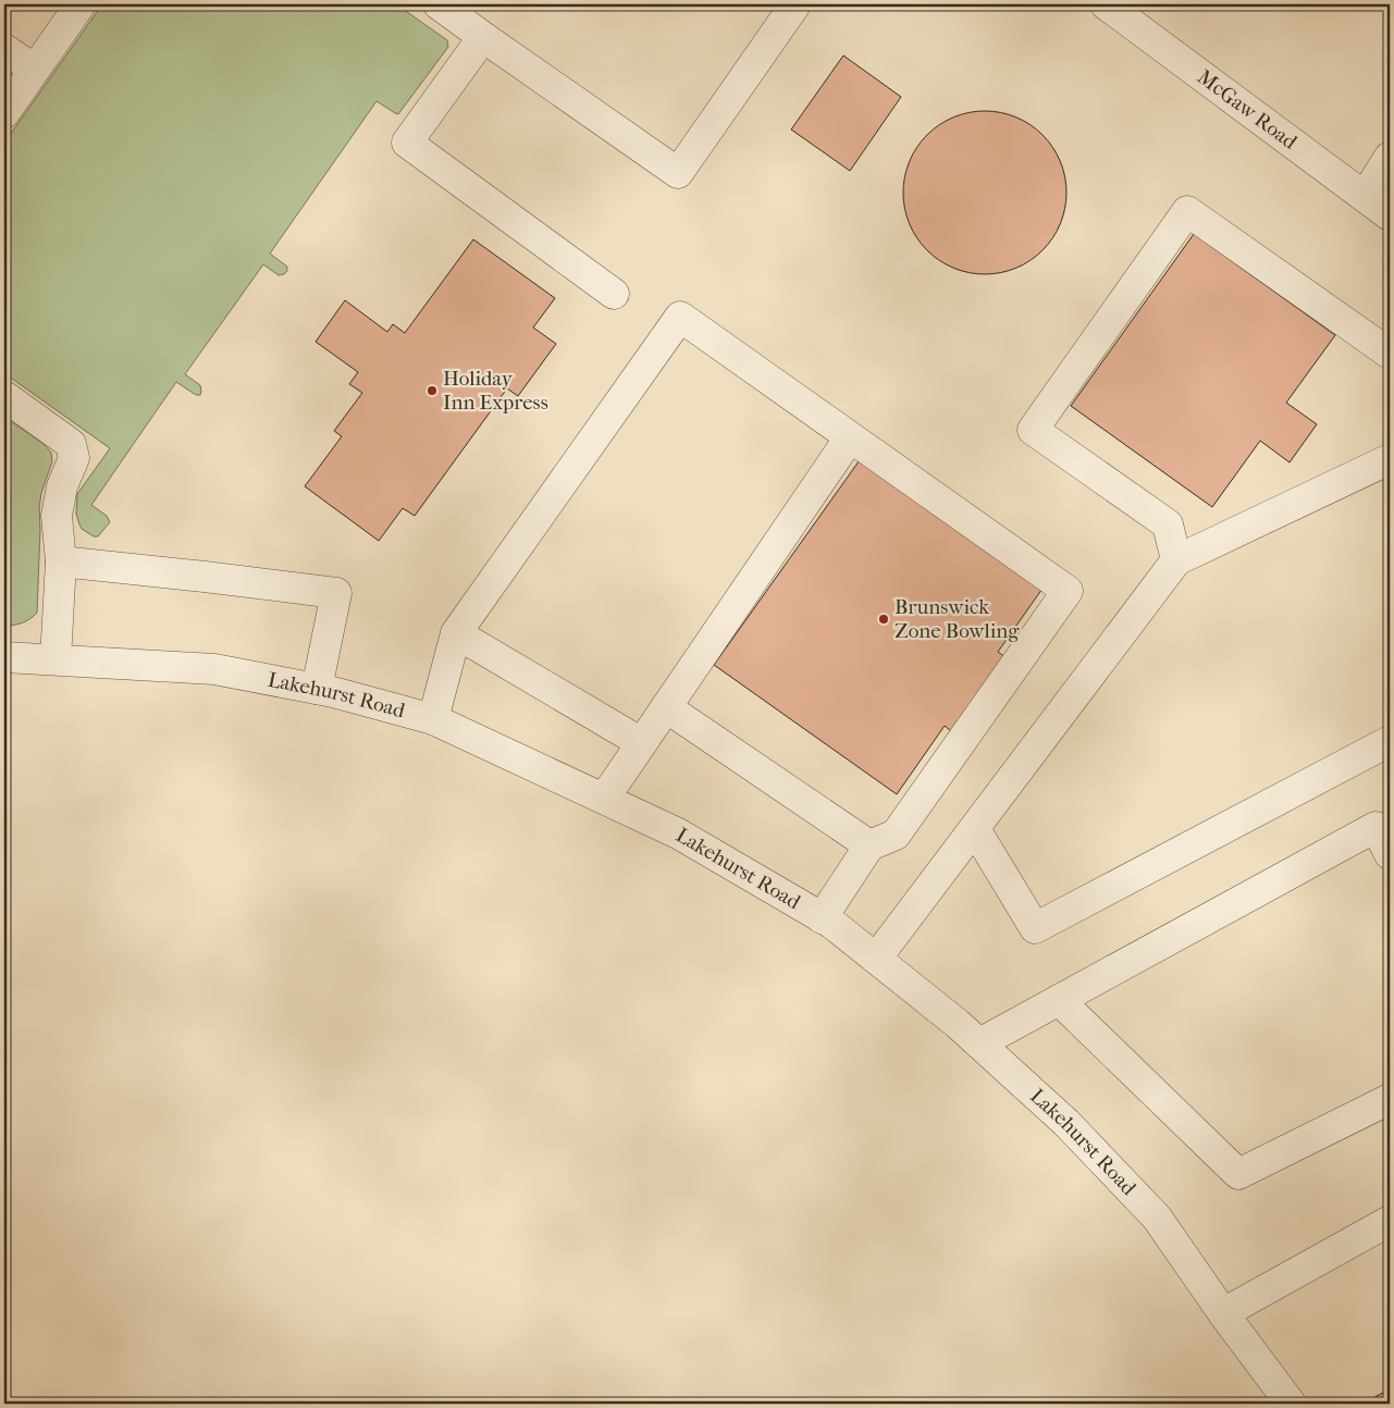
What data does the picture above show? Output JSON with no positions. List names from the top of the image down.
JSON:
{
  "streets": {
    "street": ["McGaw Road", "Lakehurst Road"]
  },
  "places": ["Holiday Inn Express", "Brunswick Zone Bowling"]
}
